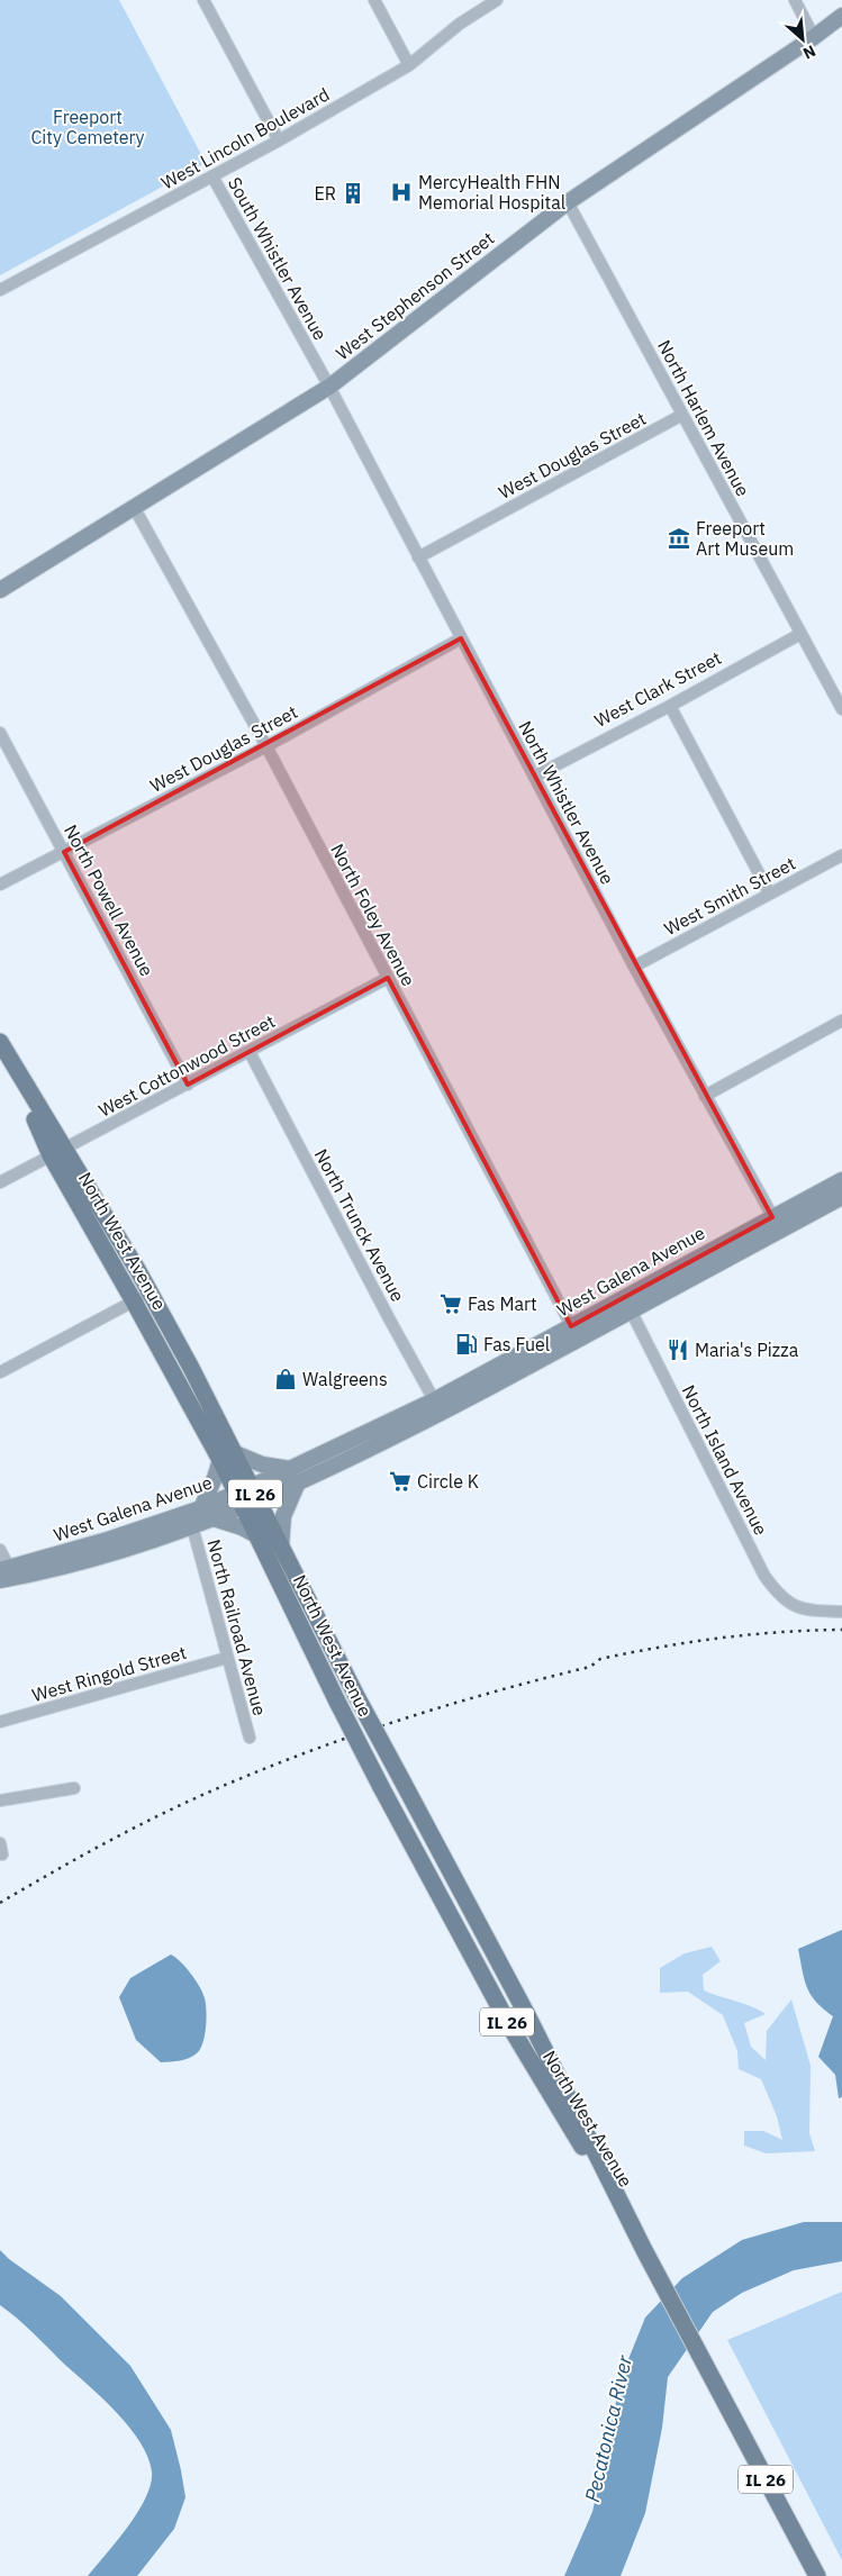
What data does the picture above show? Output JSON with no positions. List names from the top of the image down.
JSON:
{
  "streets": {
    "main road": [
      "West Stephenson Street",
      "North West Avenue",
      "West Galena Avenue",
      "IL 26"
    ],
    "street": [
      "West Lincoln Boulevard",
      "South Whistler Avenue",
      "North Harlem Avenue",
      "West Douglas Street",
      "West Clark Street",
      "North Whistler Avenue",
      "West Smith Street",
      "North Powell Avenue",
      "North Foley Avenue",
      "West Cottonwood Street",
      "North Trunck Avenue",
      "North Island Avenue",
      "North Railroad Avenue",
      "West Ringold Street"
    ]
  },
  "crossings": [
    ["West Lincoln Boulevard", "South Whistler Avenue"],
    ["South Whistler Avenue", "West Stephenson Street"],
    ["South Whistler Avenue", "North Whistler Avenue"],
    ["West Stephenson Street", "North Harlem Avenue"],
    ["West Stephenson Street", "North Whistler Avenue"],
    ["West Stephenson Street", "North Foley Avenue"],
    ["North Harlem Avenue", "West Douglas Street"],
    ["North Harlem Avenue", "West Clark Street"],
    ["West Douglas Street", "North Whistler Avenue"],
    ["West Douglas Street", "North Powell Avenue"],
    ["West Douglas Street", "North Foley Avenue"],
    ["West Clark Street", "North Whistler Avenue"],
    ["North Whistler Avenue", "West Smith Street"],
    ["North Whistler Avenue", "West Galena Avenue"],
    ["North Powell Avenue", "West Cottonwood Street"],
    ["North Foley Avenue", "West Cottonwood Street"],
    ["North Foley Avenue", "West Galena Avenue"],
    ["West Cottonwood Street", "North Trunck Avenue"],
    ["West Cottonwood Street", "North West Avenue"],
    ["North Trunck Avenue", "West Galena Avenue"],
    ["North West Avenue", "West Galena Avenue"],
    ["West Galena Avenue", "North Island Avenue"],
    ["West Galena Avenue", "North Railroad Avenue"],
    ["North Railroad Avenue", "West Ringold Street"]
  ],
  "water": ["Pecatonica River"],
  "parks": ["Freeport City Cemetery"],
  "places": {
    "hospital": ["MercyHealth FHN Memorial Hospital"],
    "building": ["ER"],
    "museum": ["Freeport Art Museum"],
    "supermarket": ["Fas Mart", "Circle K"],
    "fuel station": ["Fas Fuel"],
    "restaurant": ["Maria's Pizza"],
    "shop": ["Walgreens"]
  },
  "north": "bottom right"
}
